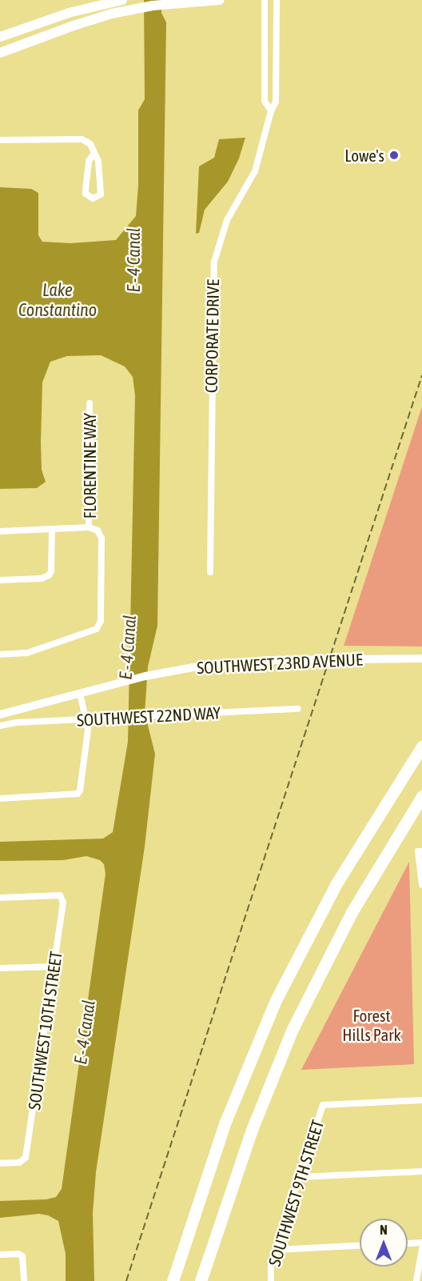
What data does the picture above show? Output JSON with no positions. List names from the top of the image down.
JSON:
{
  "streets": {
    "street": [
      "CORPORATE DRIVE",
      "FLORENTINE WAY",
      "SOUTHWEST 23RD AVENUE",
      "SOUTHWEST 22ND WAY",
      "SOUTHWEST 10TH STREET",
      "SOUTHWEST 9TH STREET"
    ]
  },
  "water": ["E - 4 Canal", "Lake Constantino"],
  "parks": ["Forest Hills Park"],
  "places": ["Lowe's"],
  "north": "top"
}
